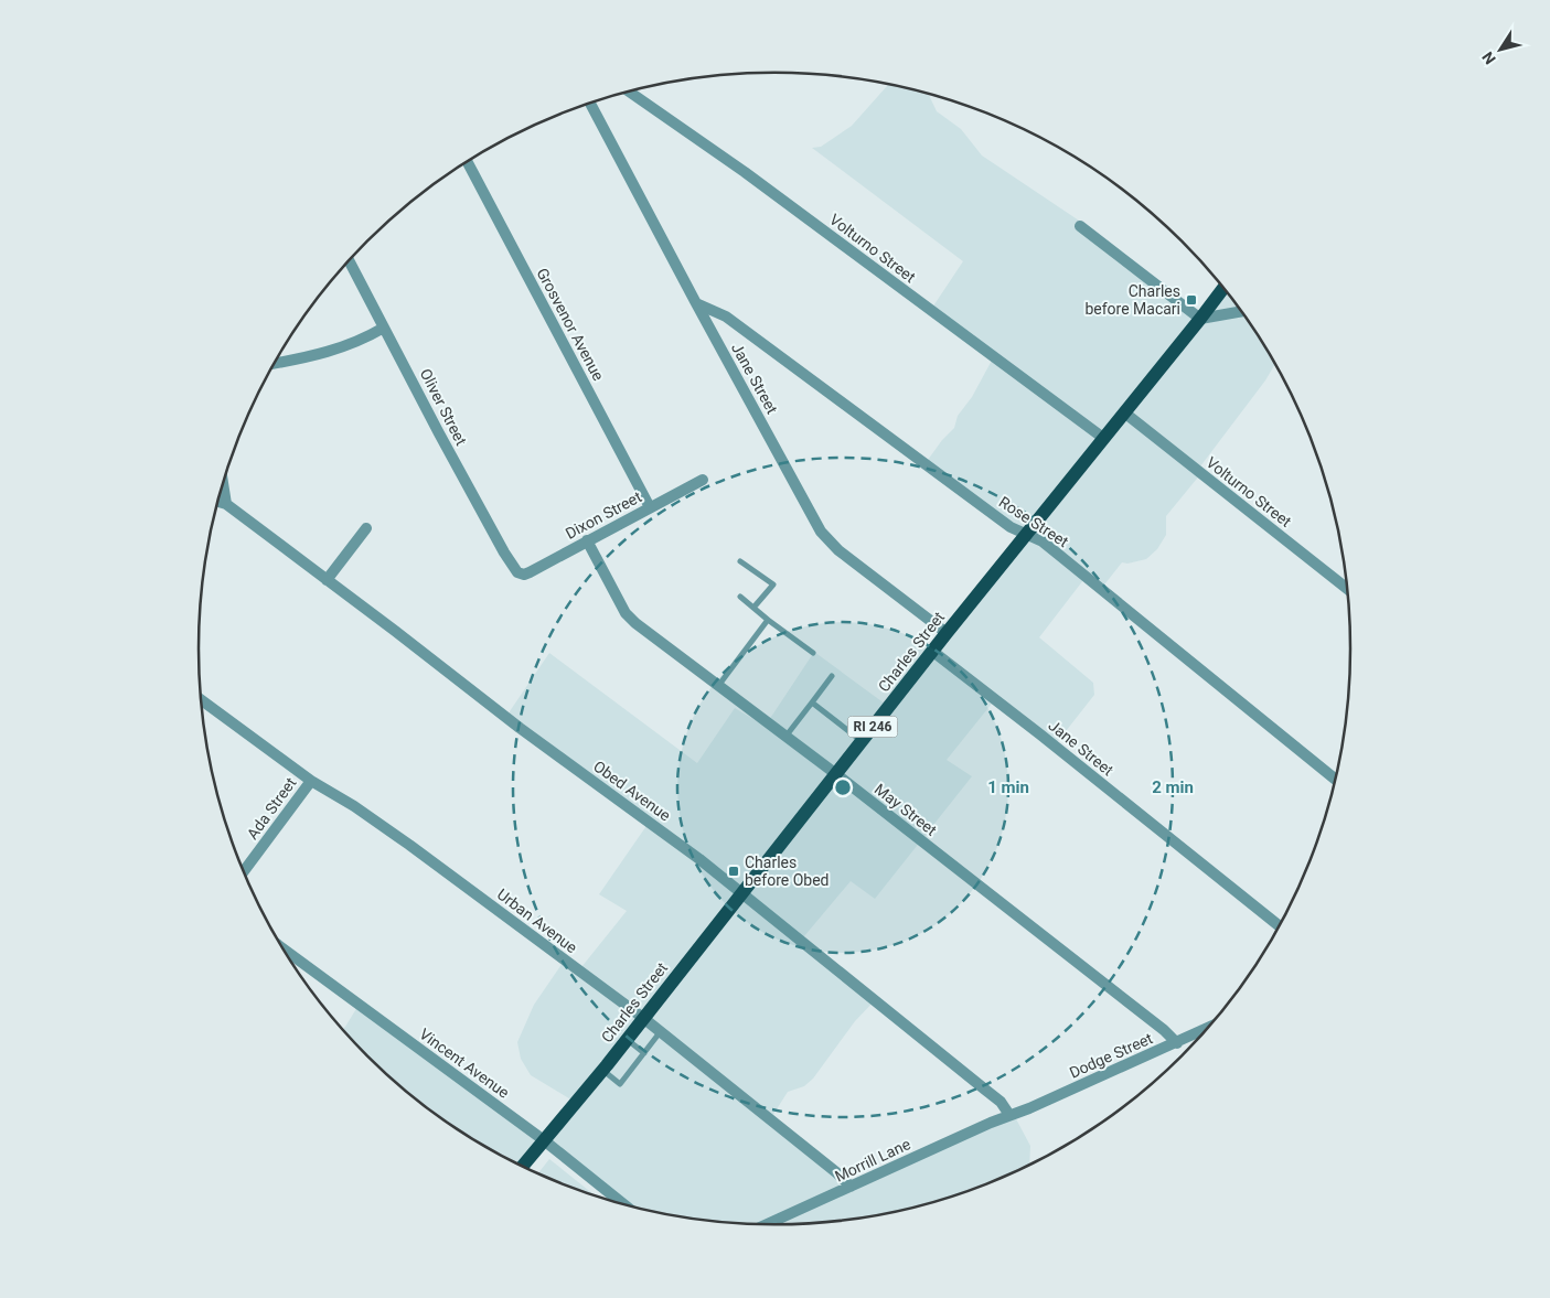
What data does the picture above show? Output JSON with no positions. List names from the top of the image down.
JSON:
{
  "streets": {
    "main road": ["Charles Street", "RI 246"],
    "street": [
      "Volturno Street",
      "Grosvenor Avenue",
      "Jane Street",
      "Oliver Street",
      "Dixon Street",
      "Rose Street",
      "Obed Avenue",
      "Ada Street",
      "May Street",
      "Urban Avenue",
      "Dodge Street",
      "Vincent Avenue",
      "Morrill Lane"
    ]
  },
  "crossings": [
    ["Volturno Street", "Charles Street"],
    ["Grosvenor Avenue", "Dixon Street"],
    ["Jane Street", "Rose Street"],
    ["Jane Street", "Charles Street"],
    ["Oliver Street", "Dixon Street"],
    ["Dixon Street", "May Street"],
    ["Rose Street", "Charles Street"],
    ["Charles Street", "Obed Avenue"],
    ["Charles Street", "May Street"],
    ["Charles Street", "Urban Avenue"],
    ["Charles Street", "Vincent Avenue"],
    ["Obed Avenue", "Dodge Street"],
    ["Obed Avenue", "Morrill Lane"],
    ["Ada Street", "Urban Avenue"],
    ["May Street", "Dodge Street"],
    ["Urban Avenue", "Morrill Lane"],
    ["Dodge Street", "Morrill Lane"]
  ],
  "places": {
    "transit": ["Charles before Macari", "Charles before Obed"]
  },
  "north": "bottom left",
  "rings": ["1 min", "2 min"]
}
